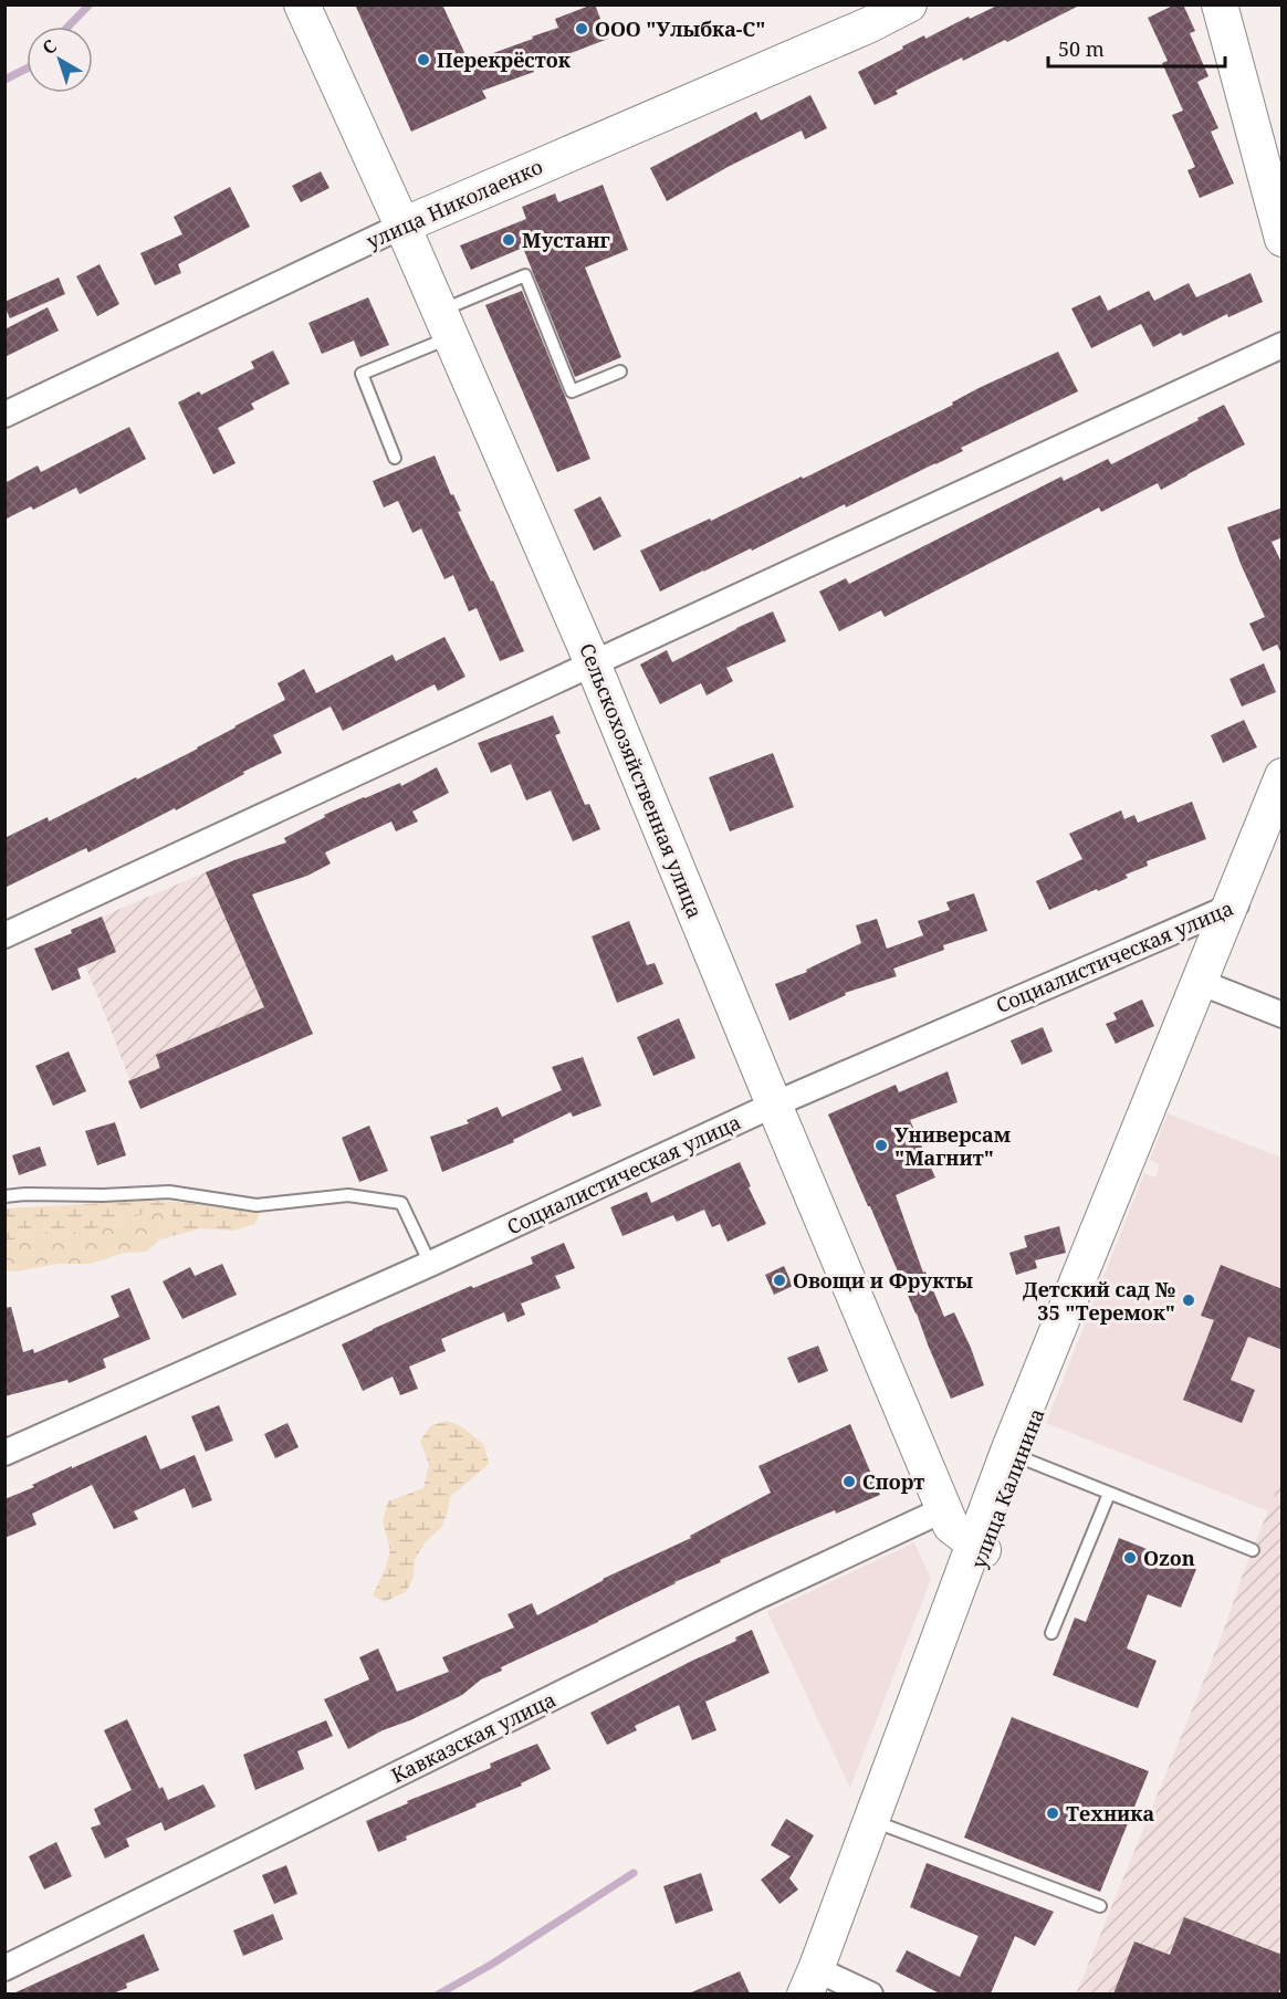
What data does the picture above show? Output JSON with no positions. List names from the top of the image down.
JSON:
{
  "streets": {
    "main road": ["улица Николаенко", "Сельскохозяйственная улица", "улица Калинина"],
    "street": ["Социалистическая улица", "Кавказская улица"]
  },
  "crossings": [
    ["улица Николаенко", "Сельскохозяйственная улица"],
    ["Сельскохозяйственная улица", "Социалистическая улица"],
    ["Сельскохозяйственная улица", "улица Калинина"],
    ["Сельскохозяйственная улица", "Кавказская улица"],
    ["Социалистическая улица", "улица Калинина"]
  ],
  "places": [
    "ООО \"Улыбка-С\"",
    "Перекрёсток",
    "Мустанг",
    "Универсам \"Магнит\"",
    "Овощи и Фрукты",
    "Детский сад № 35 \"Теремок\"",
    "Спорт",
    "Ozon",
    "Техника"
  ],
  "scale_bar": "50 m",
  "north": "top left"
}
